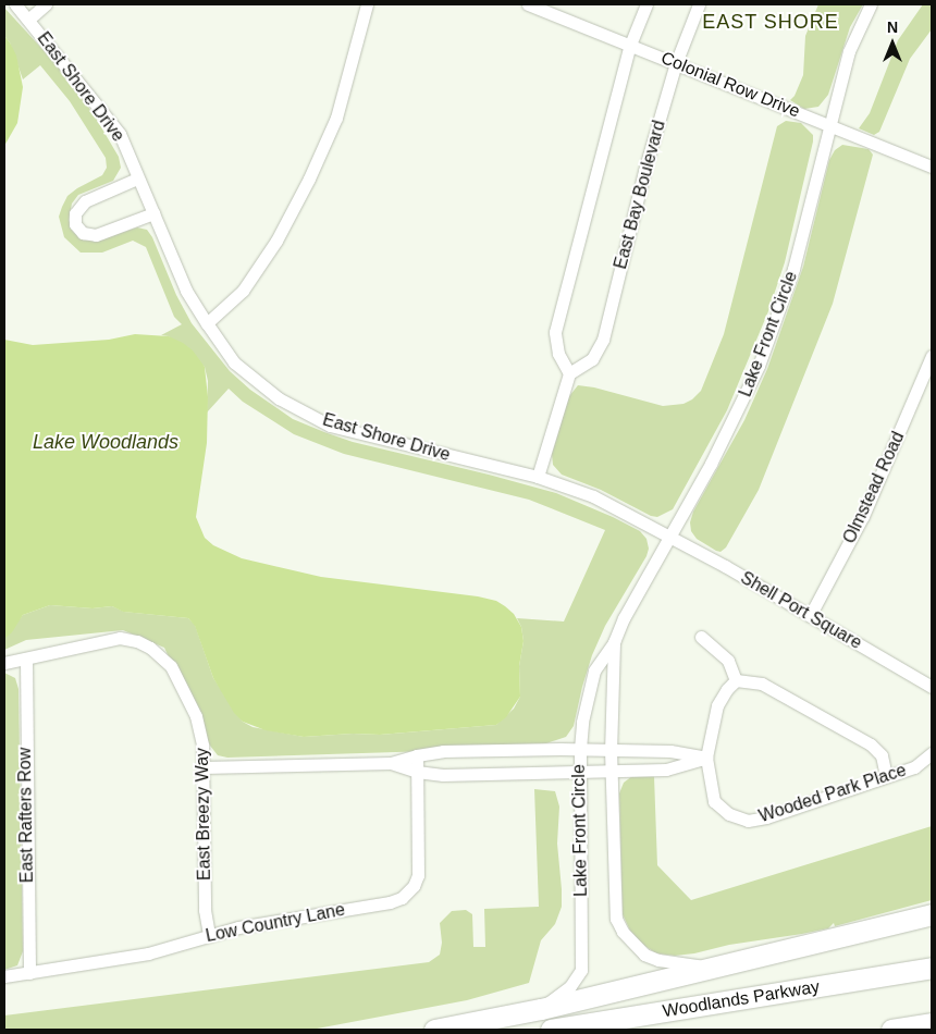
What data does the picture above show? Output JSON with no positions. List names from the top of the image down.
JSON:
{
  "streets": {
    "main road": ["Woodlands Parkway"],
    "street": [
      "Colonial Row Drive",
      "East Shore Drive",
      "East Bay Boulevard",
      "Lake Front Circle",
      "Olmstead Road",
      "Shell Port Square",
      "Wooded Park Place",
      "East Breezy Way",
      "East Rafters Row",
      "Low Country Lane"
    ]
  },
  "crossings": [
    ["Colonial Row Drive", "East Bay Boulevard"],
    ["Colonial Row Drive", "Lake Front Circle"],
    ["East Shore Drive", "Lake Front Circle"],
    ["East Shore Drive", "Shell Port Square"],
    ["Lake Front Circle", "Shell Port Square"],
    ["Olmstead Road", "Shell Port Square"],
    ["East Breezy Way", "East Rafters Row"],
    ["East Breezy Way", "Low Country Lane"],
    ["East Rafters Row", "Low Country Lane"]
  ],
  "districts": ["EAST SHORE"],
  "water": ["Lake Woodlands"],
  "north": "top"
}
